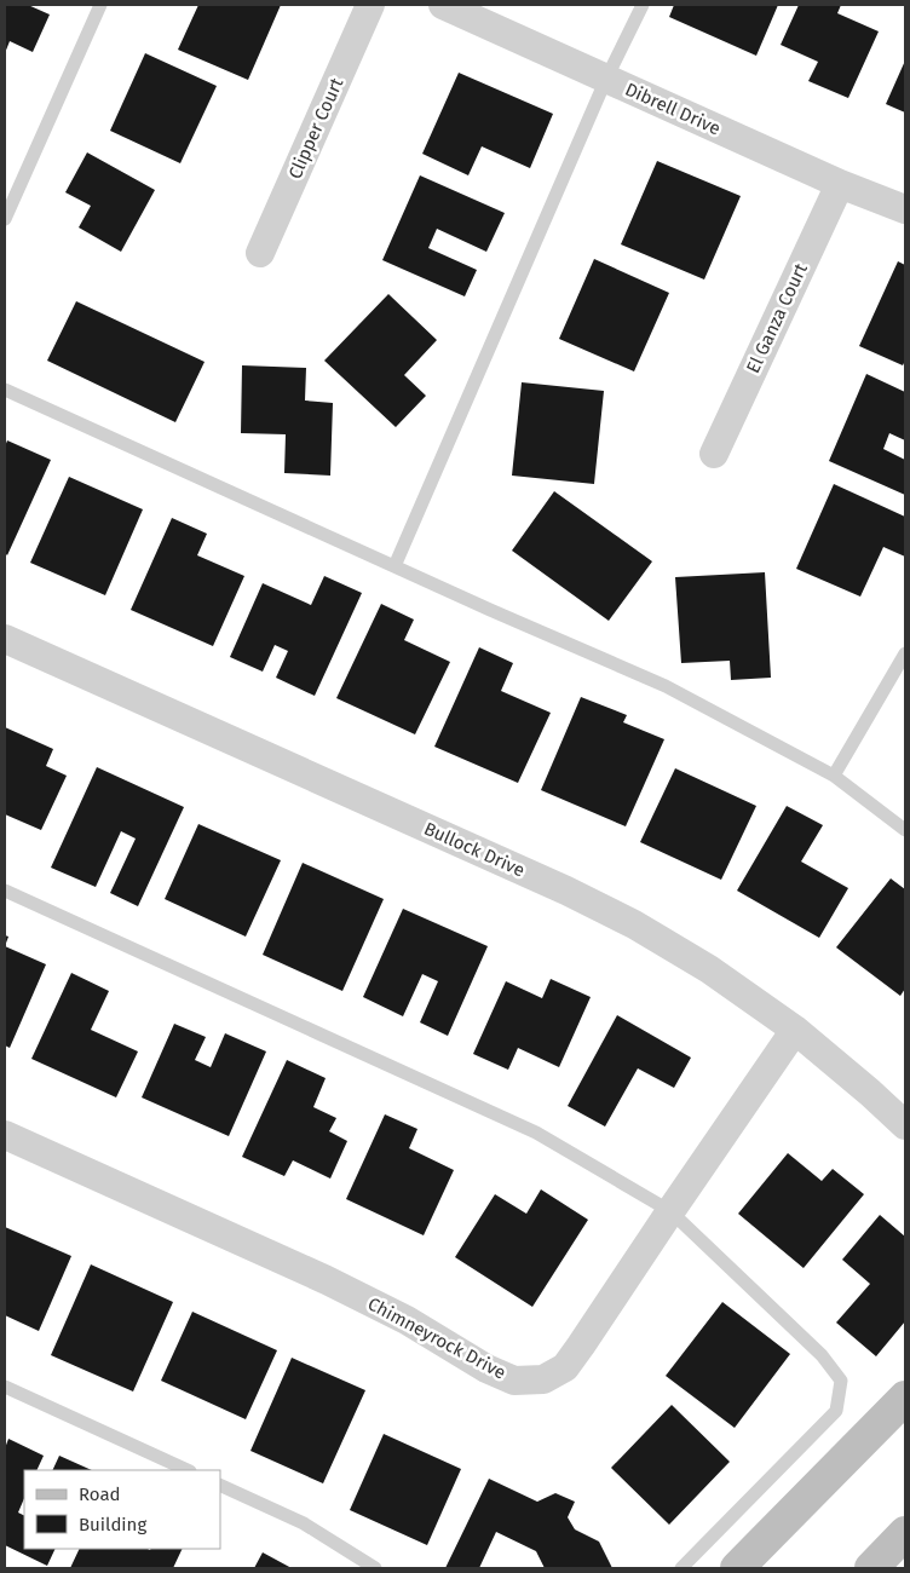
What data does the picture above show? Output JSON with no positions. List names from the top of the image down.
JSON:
{
  "streets": {
    "street": [
      "Dibrell Drive",
      "Clipper Court",
      "El Ganza Court",
      "Bullock Drive",
      "Chimneyrock Drive"
    ]
  },
  "crossings": [
    ["Dibrell Drive", "El Ganza Court"],
    ["Bullock Drive", "Chimneyrock Drive"]
  ],
  "legend": ["Road", "Building"]
}
